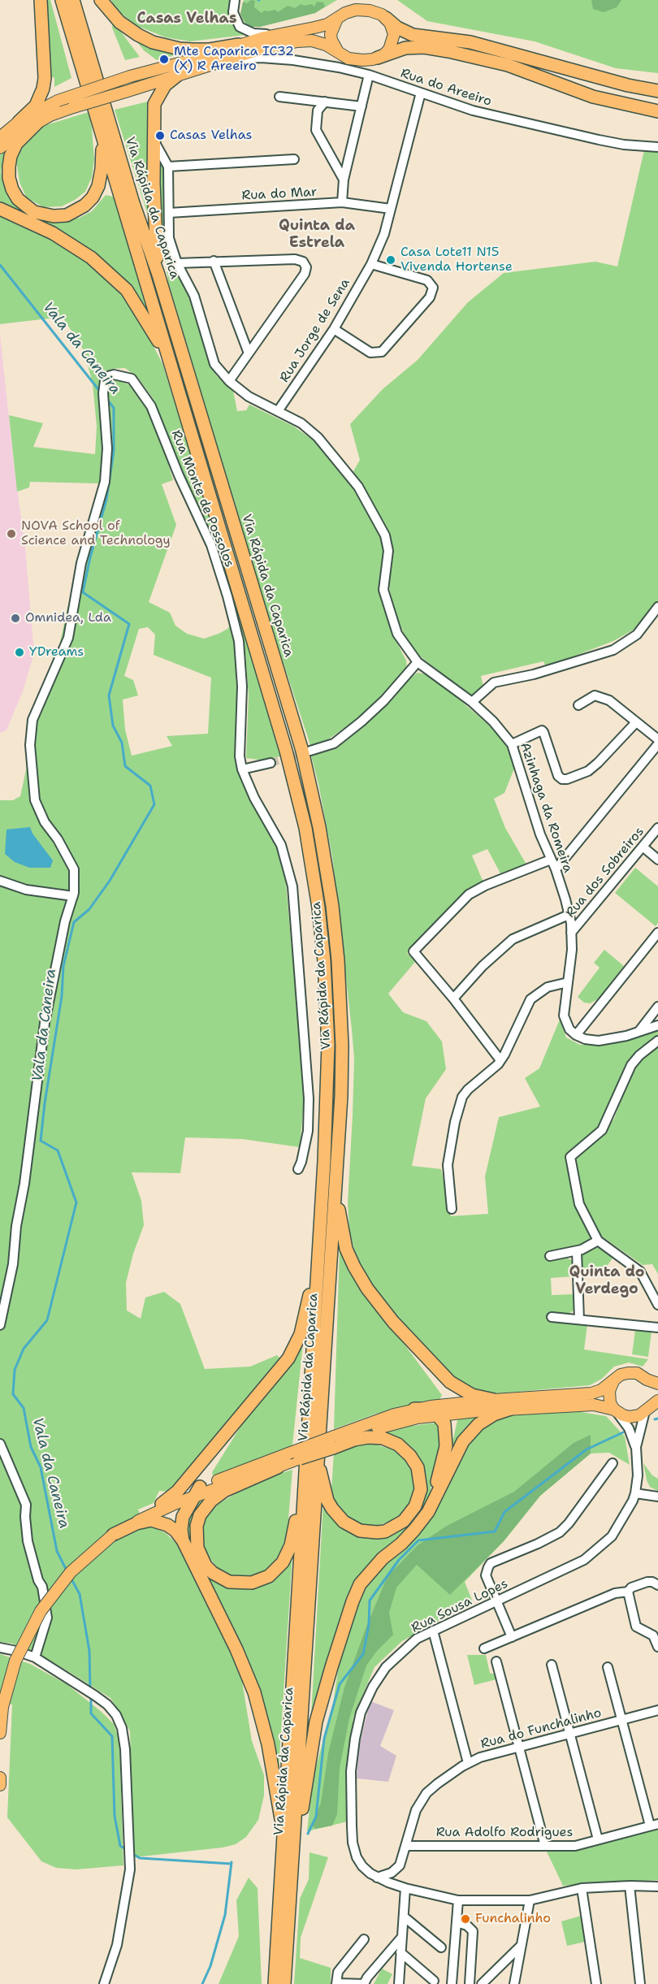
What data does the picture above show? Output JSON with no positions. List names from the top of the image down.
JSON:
{
  "streets": {
    "highway": ["Via Rápida da Caparica"],
    "street": [
      "Rua do Areeiro",
      "Rua do Mar",
      "Rua Jorge de Sena",
      "Rua Monte de Possolos",
      "Azinhaga da Romeira",
      "Rua dos Sobreiros",
      "Rua Sousa Lopes",
      "Rua do Funchalinho",
      "Rua Adolfo Rodrigues"
    ]
  },
  "crossings": [
    ["Rua do Areeiro", "Rua Jorge de Sena"],
    ["Rua do Mar", "Rua Jorge de Sena"],
    ["Rua do Mar", "Azinhaga da Romeira"],
    ["Rua Jorge de Sena", "Azinhaga da Romeira"],
    ["Azinhaga da Romeira", "Rua dos Sobreiros"],
    ["Rua Sousa Lopes", "Rua do Funchalinho"],
    ["Rua do Funchalinho", "Rua Adolfo Rodrigues"]
  ],
  "districts": ["Casas Velhas", "Quinta da Estrela", "Quinta do Verdego"],
  "water": ["Vala da Caneira"],
  "places": [
    "Mte Caparica IC32 (X) R Areeiro",
    "Casas Velhas",
    "Casa Lote11 N15 Vivenda Hortense",
    "NOVA School of Science and Technology",
    "Omnidea, Lda",
    "YDreams",
    "Funchalinho"
  ]
}
